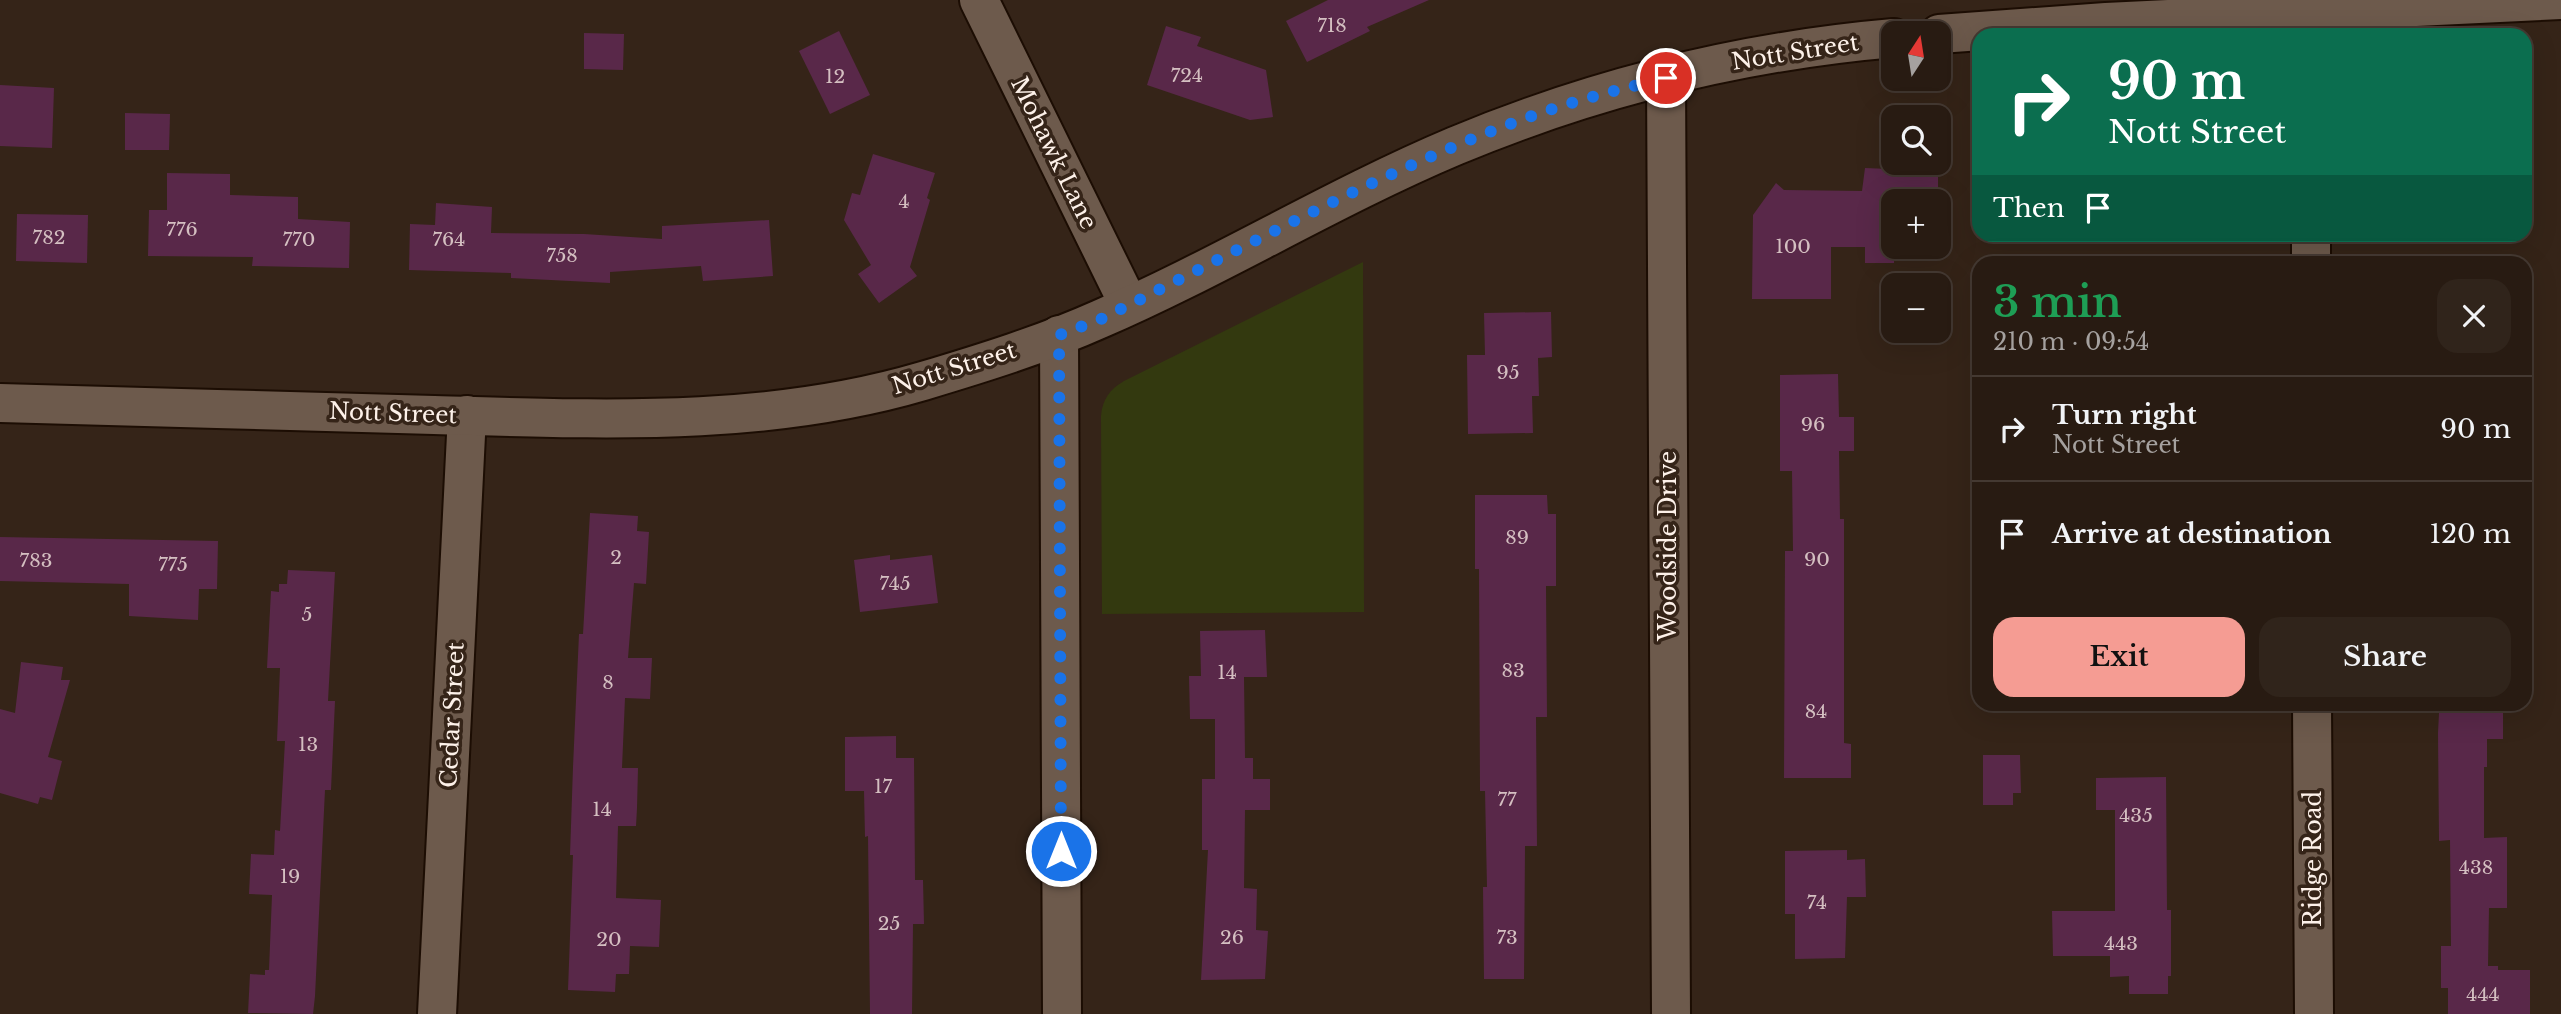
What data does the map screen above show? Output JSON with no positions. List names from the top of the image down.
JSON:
{
  "streets": {
    "street": [
      "Nott Street",
      "Mohawk Lane",
      "Woodside Drive",
      "Cedar Street",
      "Ridge Road"
    ]
  },
  "crossings": [
    ["Nott Street", "Mohawk Lane"],
    ["Nott Street", "Woodside Drive"],
    ["Nott Street", "Cedar Street"]
  ],
  "house_numbers": [
    "718",
    "724",
    "12",
    "4",
    "776",
    "782",
    "770",
    "764",
    "100",
    "758",
    "95",
    "96",
    "89",
    "2",
    "90",
    "783",
    "775",
    "745",
    "5",
    "83",
    "14",
    "8",
    "84",
    "13",
    "17",
    "77",
    "14",
    "435",
    "438",
    "19",
    "74",
    "25",
    "26",
    "73",
    "20",
    "443",
    "444"
  ],
  "north": "top",
  "page": {
    "map_buttons": ["+", "−"],
    "turn": ["90 m", "Nott Street"],
    "then": "Then",
    "heading": ["3 min", "210 m · 09:54"],
    "list": [
      {
        "name": "Turn right",
        "note": "Nott Street",
        "value": "90 m"
      },
      {
        "name": "Arrive at destination",
        "value": "120 m"
      }
    ],
    "buttons": ["Exit", "Share"]
  }
}
